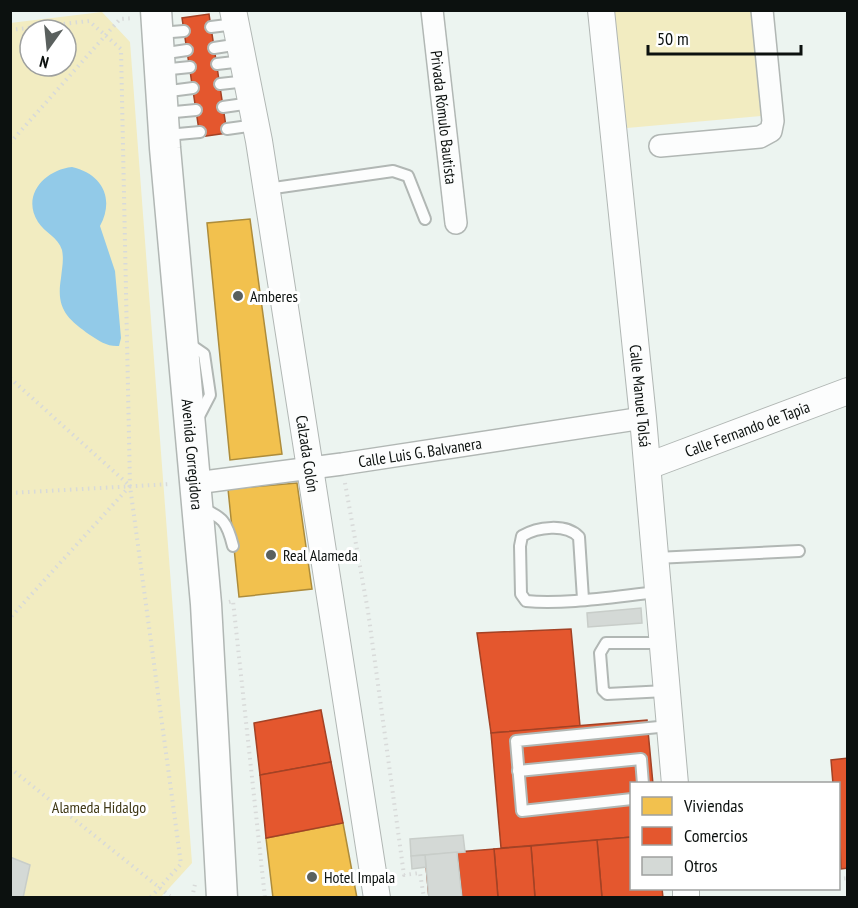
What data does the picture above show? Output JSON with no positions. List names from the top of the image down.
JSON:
{
  "streets": {
    "main road": ["Avenida Corregidora"],
    "street": [
      "Privada Rómulo Bautista",
      "Calle Manuel Tolsá",
      "Calle Fernando de Tapia",
      "Calle Luis G. Balvanera",
      "Calzada Colón"
    ]
  },
  "crossings": [
    ["Calle Manuel Tolsá", "Calle Fernando de Tapia"],
    ["Calle Manuel Tolsá", "Calle Luis G. Balvanera"],
    ["Calle Luis G. Balvanera", "Avenida Corregidora"],
    ["Calle Luis G. Balvanera", "Calzada Colón"]
  ],
  "parks": ["Alameda Hidalgo"],
  "places": ["Amberes", "Real Alameda", "Hotel Impala"],
  "legend": ["Viviendas", "Comercios", "Otros"],
  "scale_bar": "50 m",
  "north": "bottom"
}
